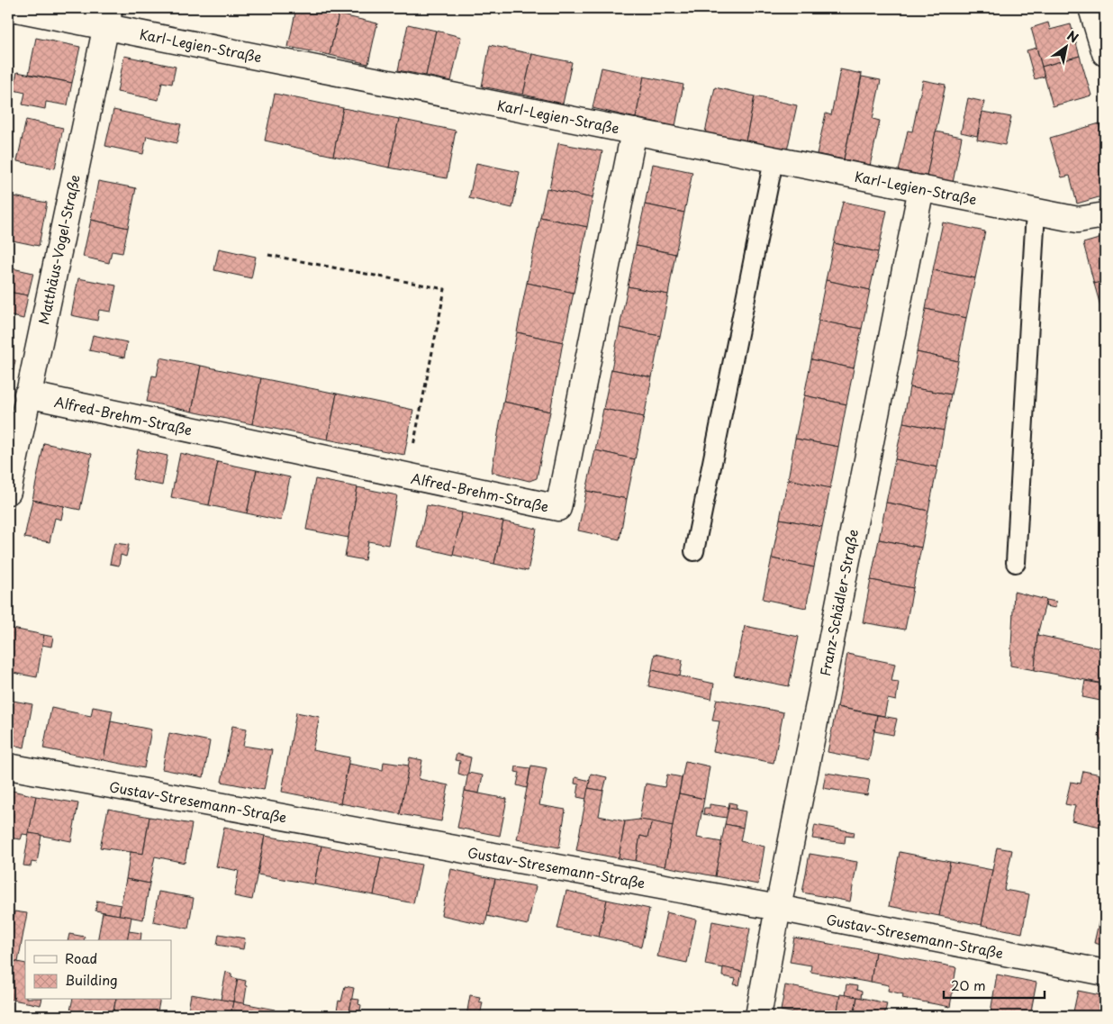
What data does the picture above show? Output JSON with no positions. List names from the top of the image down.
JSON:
{
  "streets": {
    "street": [
      "Karl-Legien-Straße",
      "Matthäus-Vogel-Straße",
      "Alfred-Brehm-Straße",
      "Franz-Schädler-Straße",
      "Gustav-Stresemann-Straße"
    ]
  },
  "crossings": [
    ["Karl-Legien-Straße", "Matthäus-Vogel-Straße"],
    ["Karl-Legien-Straße", "Alfred-Brehm-Straße"],
    ["Karl-Legien-Straße", "Franz-Schädler-Straße"],
    ["Matthäus-Vogel-Straße", "Alfred-Brehm-Straße"],
    ["Franz-Schädler-Straße", "Gustav-Stresemann-Straße"]
  ],
  "legend": ["Road", "Building"],
  "scale_bar": "20 m",
  "north": "top right"
}
